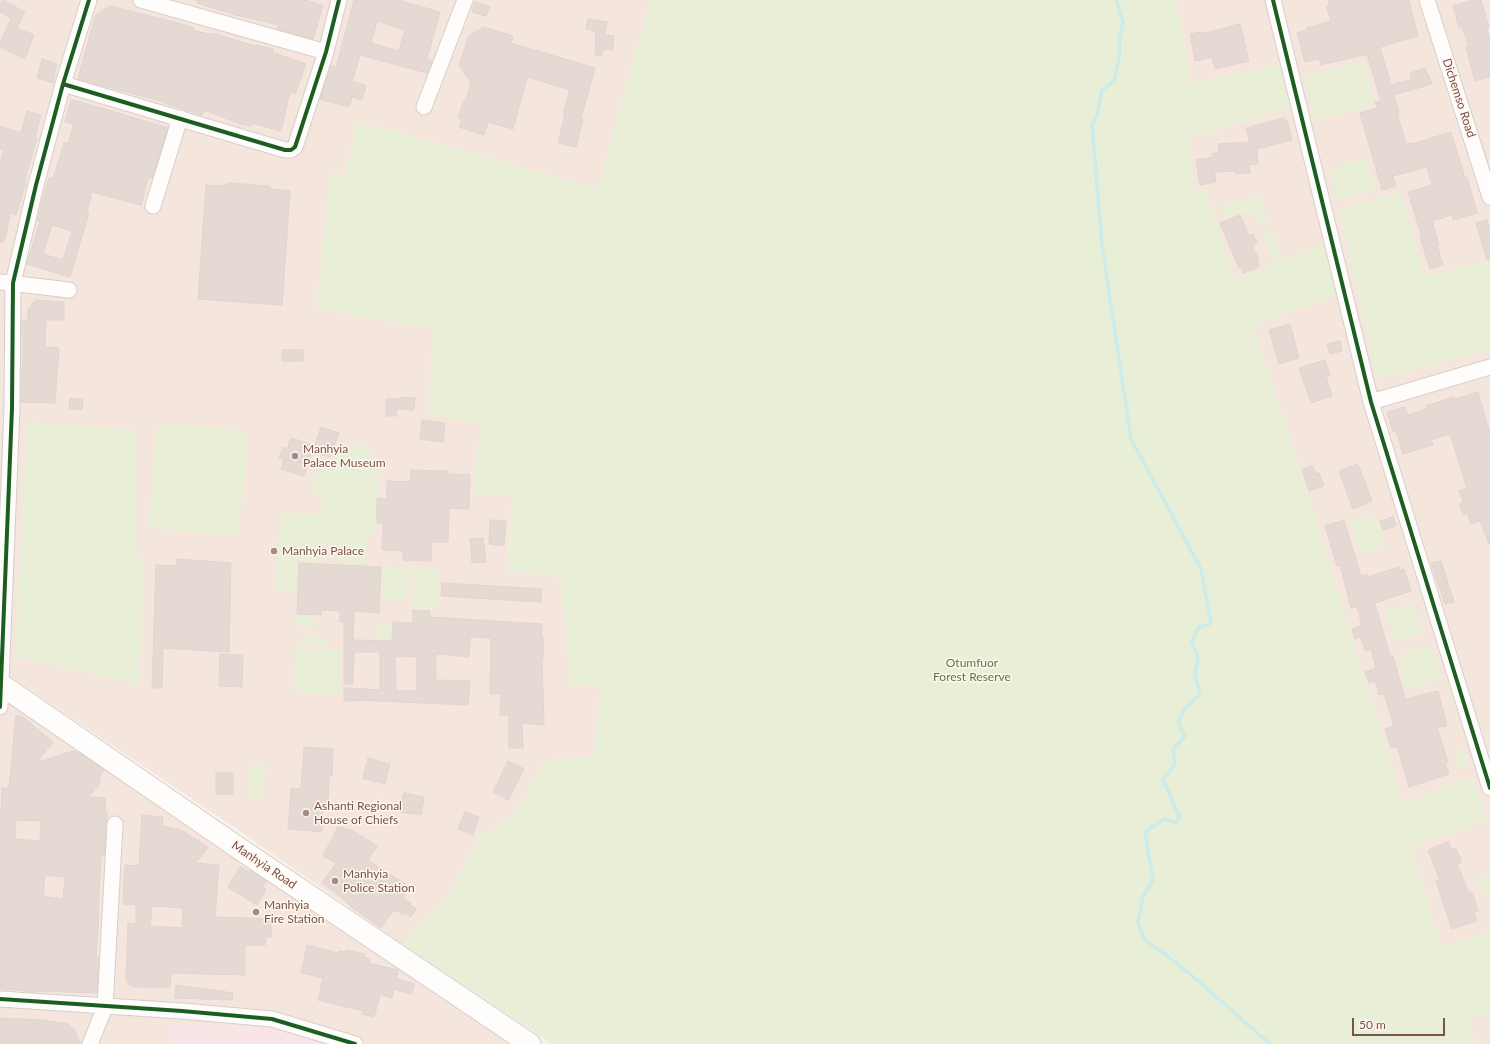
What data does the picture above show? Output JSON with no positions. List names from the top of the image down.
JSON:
{
  "streets": {
    "main road": ["Manhyia Road"],
    "street": ["Dichemso Road"]
  },
  "parks": ["Otumfuor Forest Reserve"],
  "places": [
    "Manhyia Palace Museum",
    "Manhyia Palace",
    "Ashanti Regional House of Chiefs",
    "Manhyia Police Station",
    "Manhyia Fire Station"
  ],
  "scale_bar": "50 m"
}
